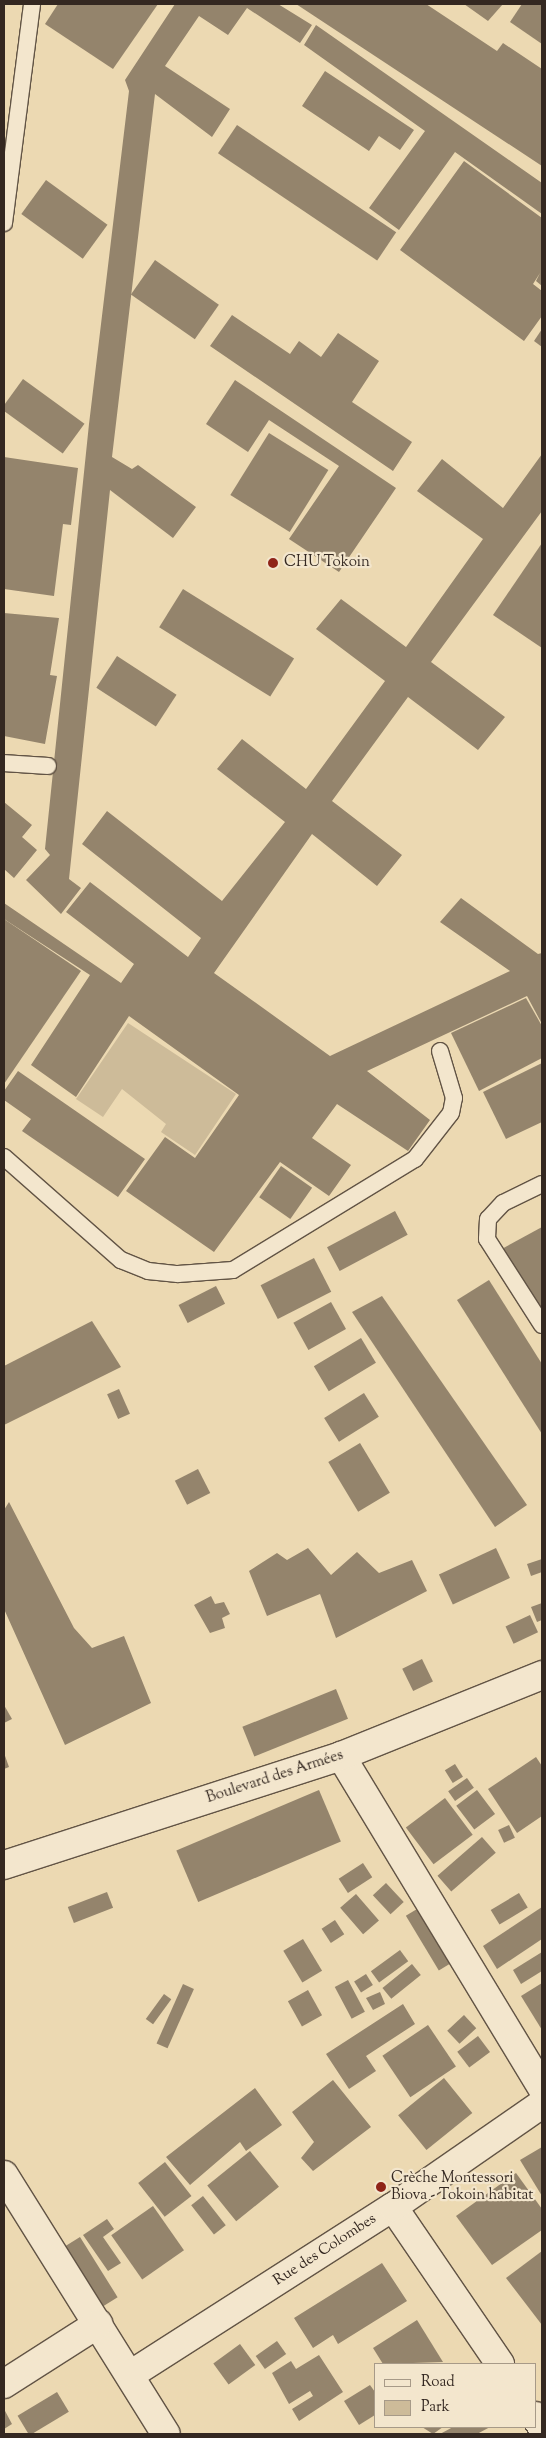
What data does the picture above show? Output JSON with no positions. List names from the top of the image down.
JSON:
{
  "streets": {
    "street": ["Boulevard des Armées", "Rue des Colombes"]
  },
  "places": ["CHU Tokoin", "Crèche Montessori Biova - Tokoin habitat"],
  "legend": ["Road", "Park"]
}
